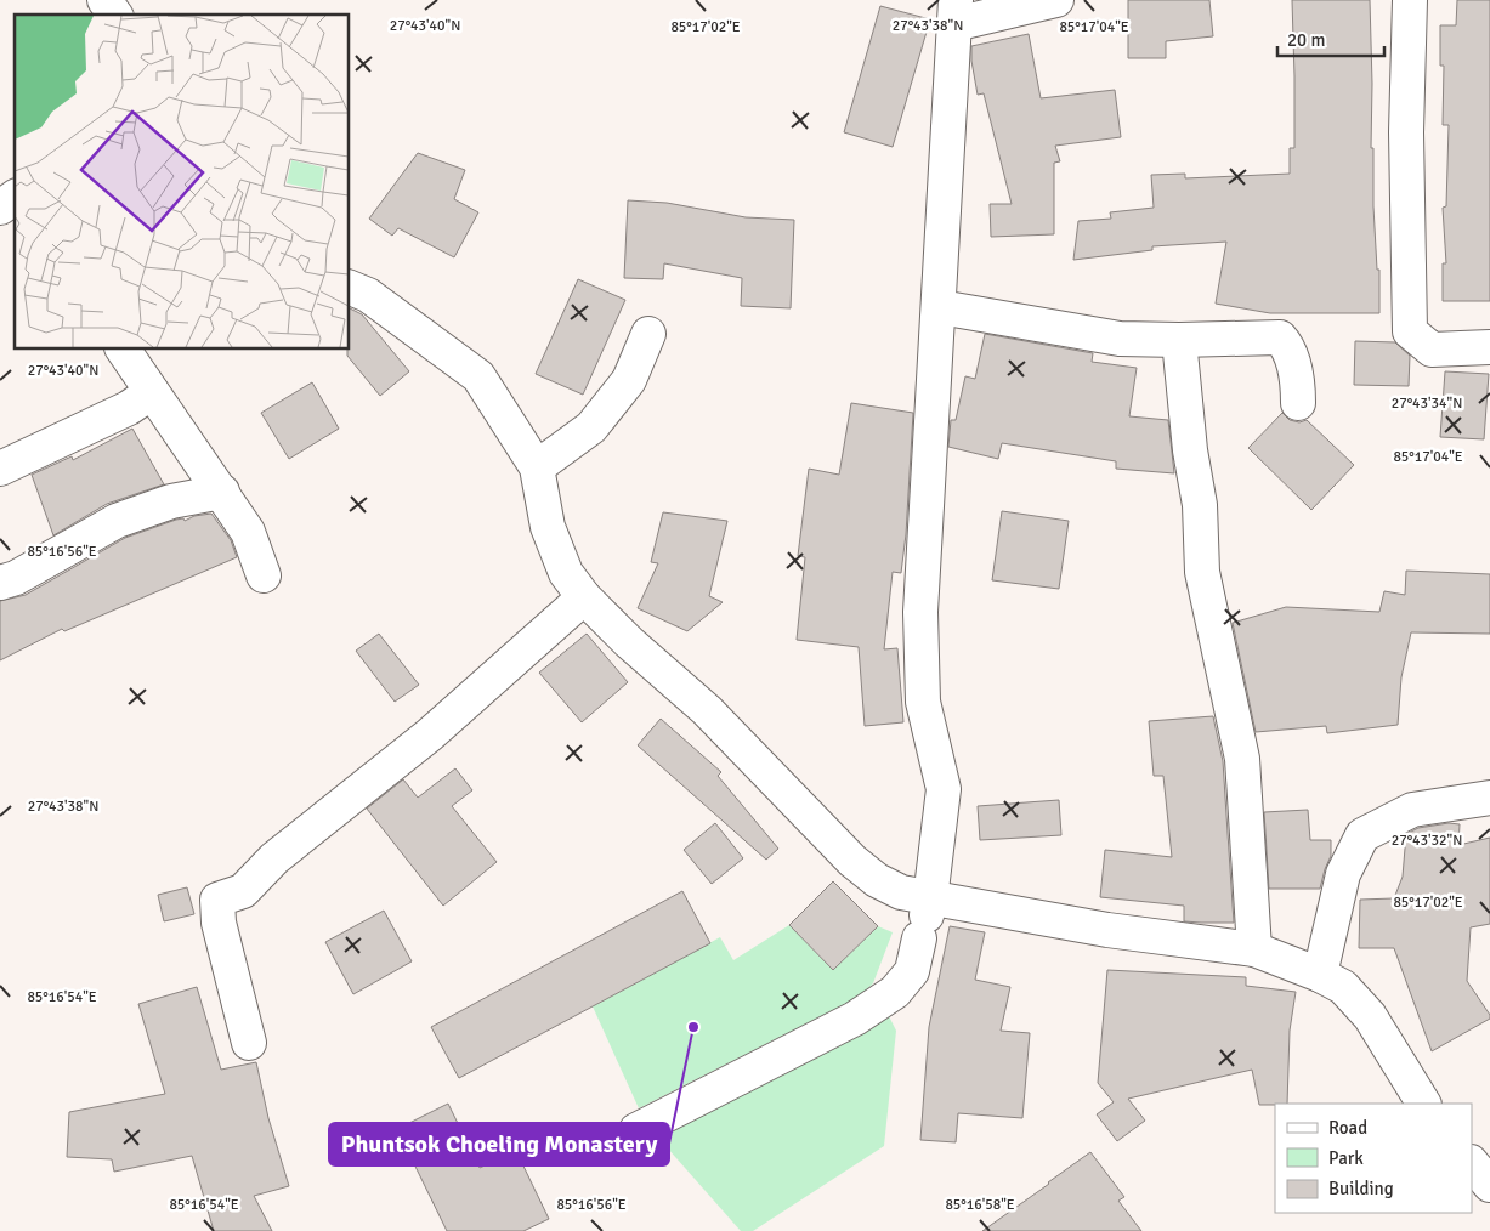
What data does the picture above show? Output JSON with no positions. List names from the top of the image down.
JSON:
{
  "places": ["Phuntsok Choeling Monastery"],
  "legend": ["Road", "Park", "Building"],
  "scale_bar": "20 m",
  "coordinates": [
    "27°43'40\"N",
    "27°43'38\"N",
    "85°17'02\"E",
    "85°17'04\"E",
    "27°43'34\"N",
    "85°16'56\"E",
    "27°43'32\"N",
    "85°16'54\"E",
    "85°16'58\"E"
  ]
}
